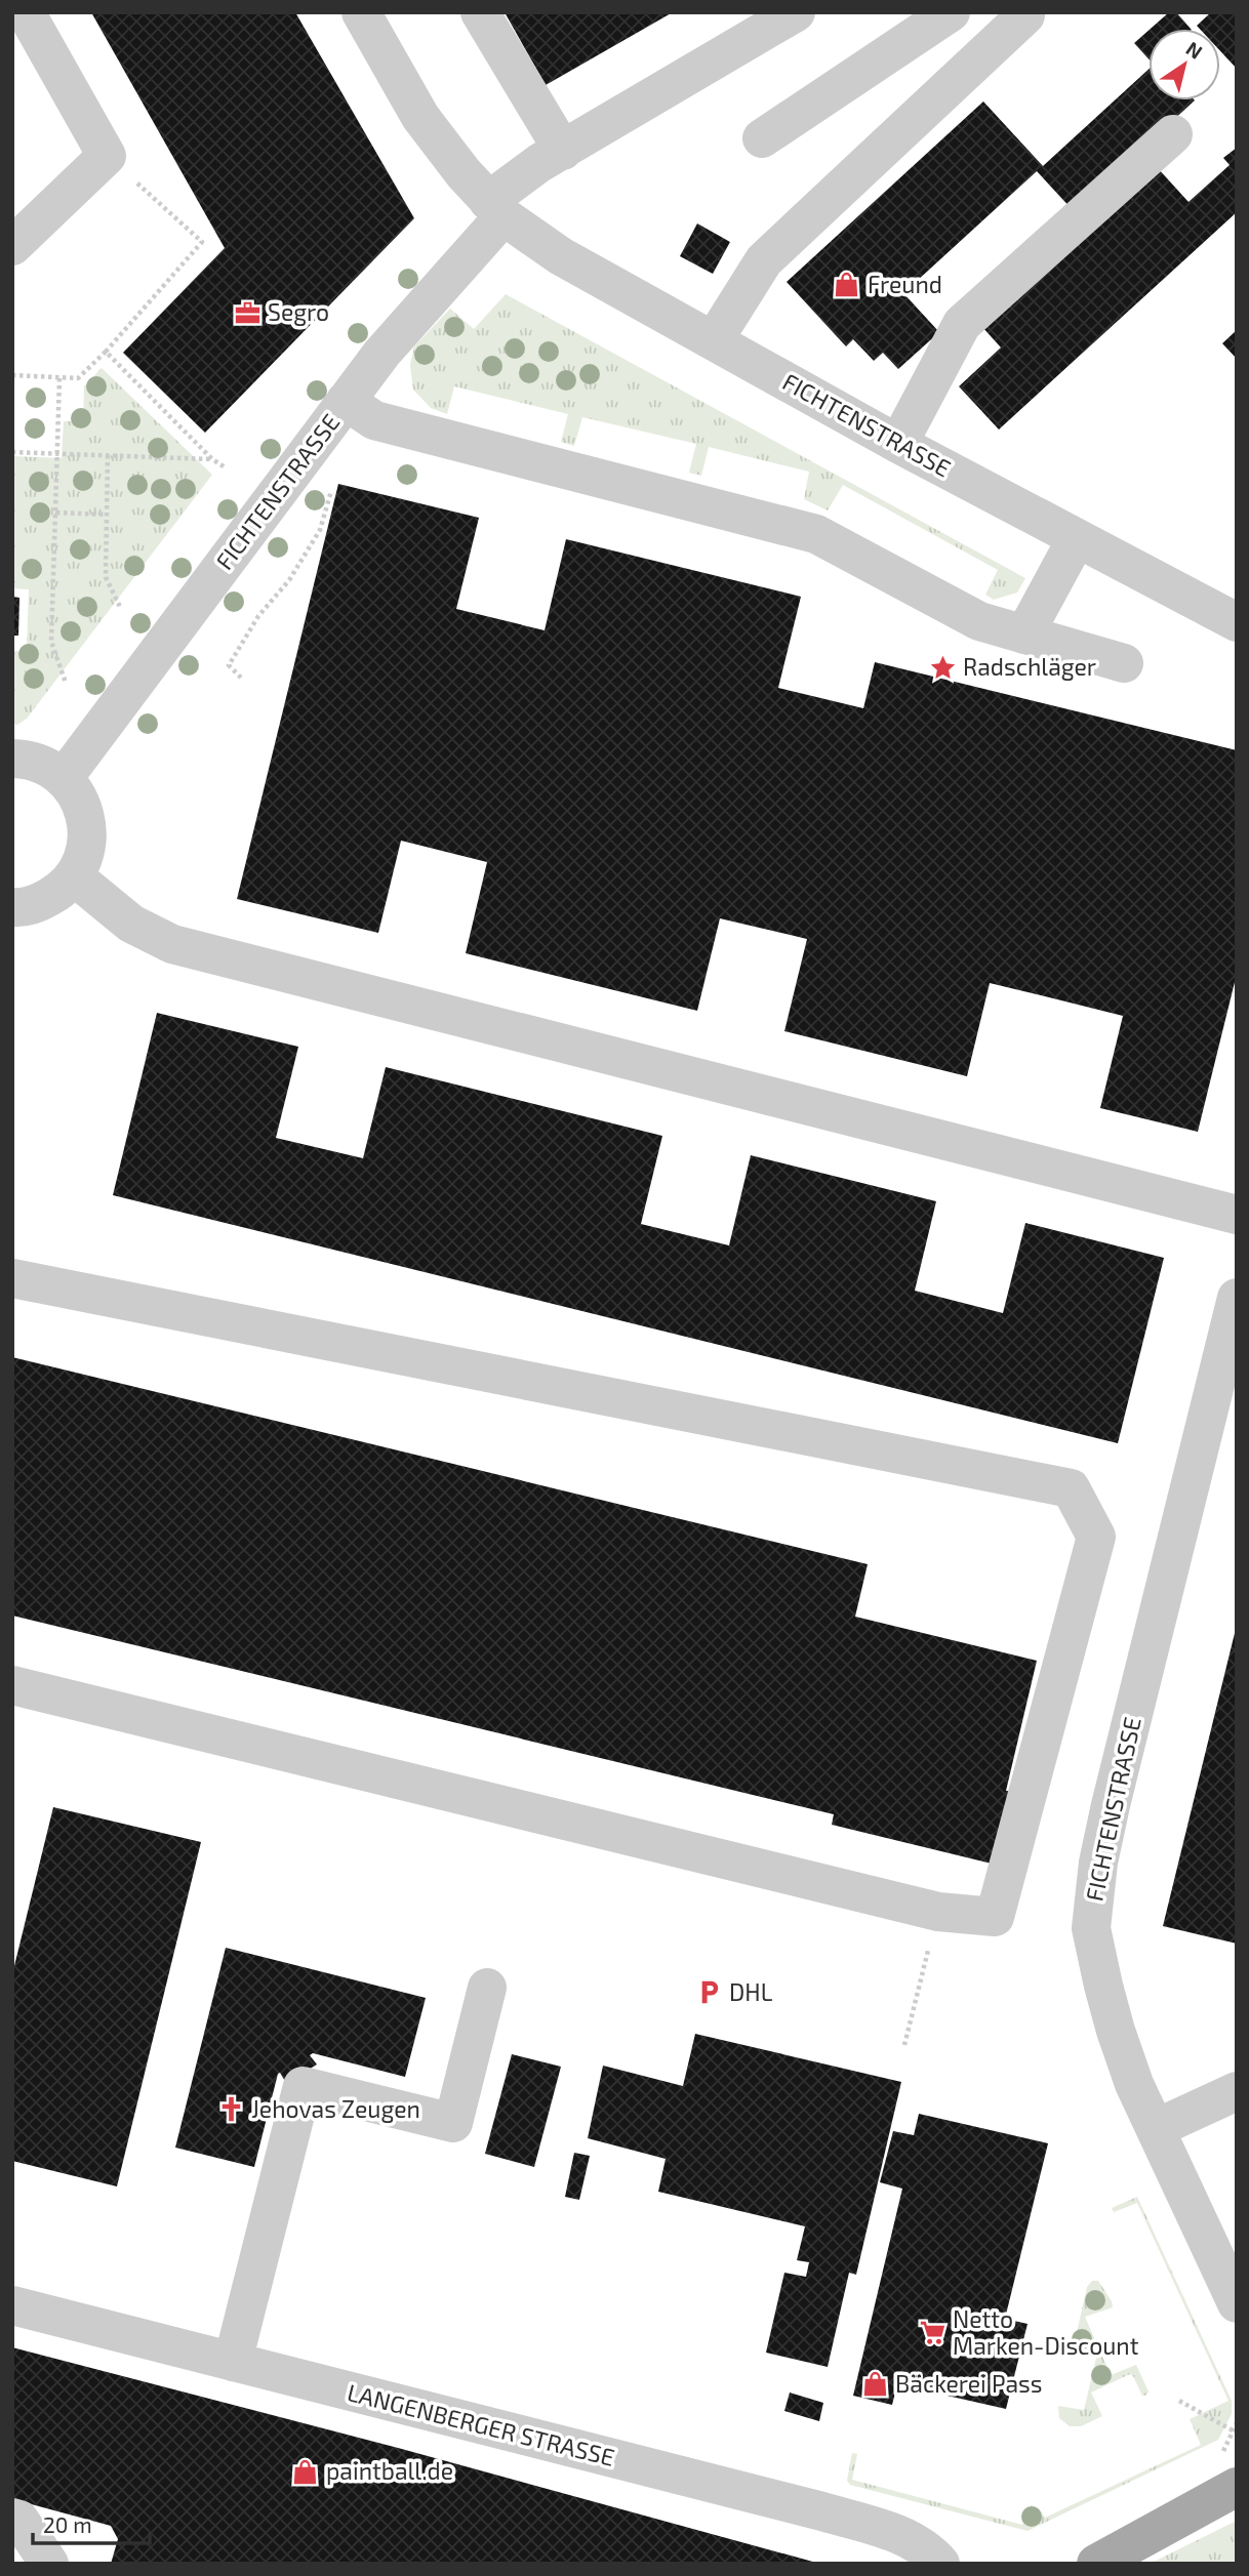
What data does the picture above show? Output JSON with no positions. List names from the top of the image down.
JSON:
{
  "streets": {
    "street": ["FICHTENSTRASSE", "LANGENBERGER STRASSE"]
  },
  "places": {
    "shop": ["Freund", "Bäckerei Pass", "paintball.de"],
    "office": ["Segro"],
    "place": ["Radschläger"],
    "parking": ["DHL"],
    "church": ["Jehovas Zeugen"],
    "supermarket": ["Netto Marken-Discount"]
  },
  "scale_bar": "20 m",
  "north": "top right"
}
